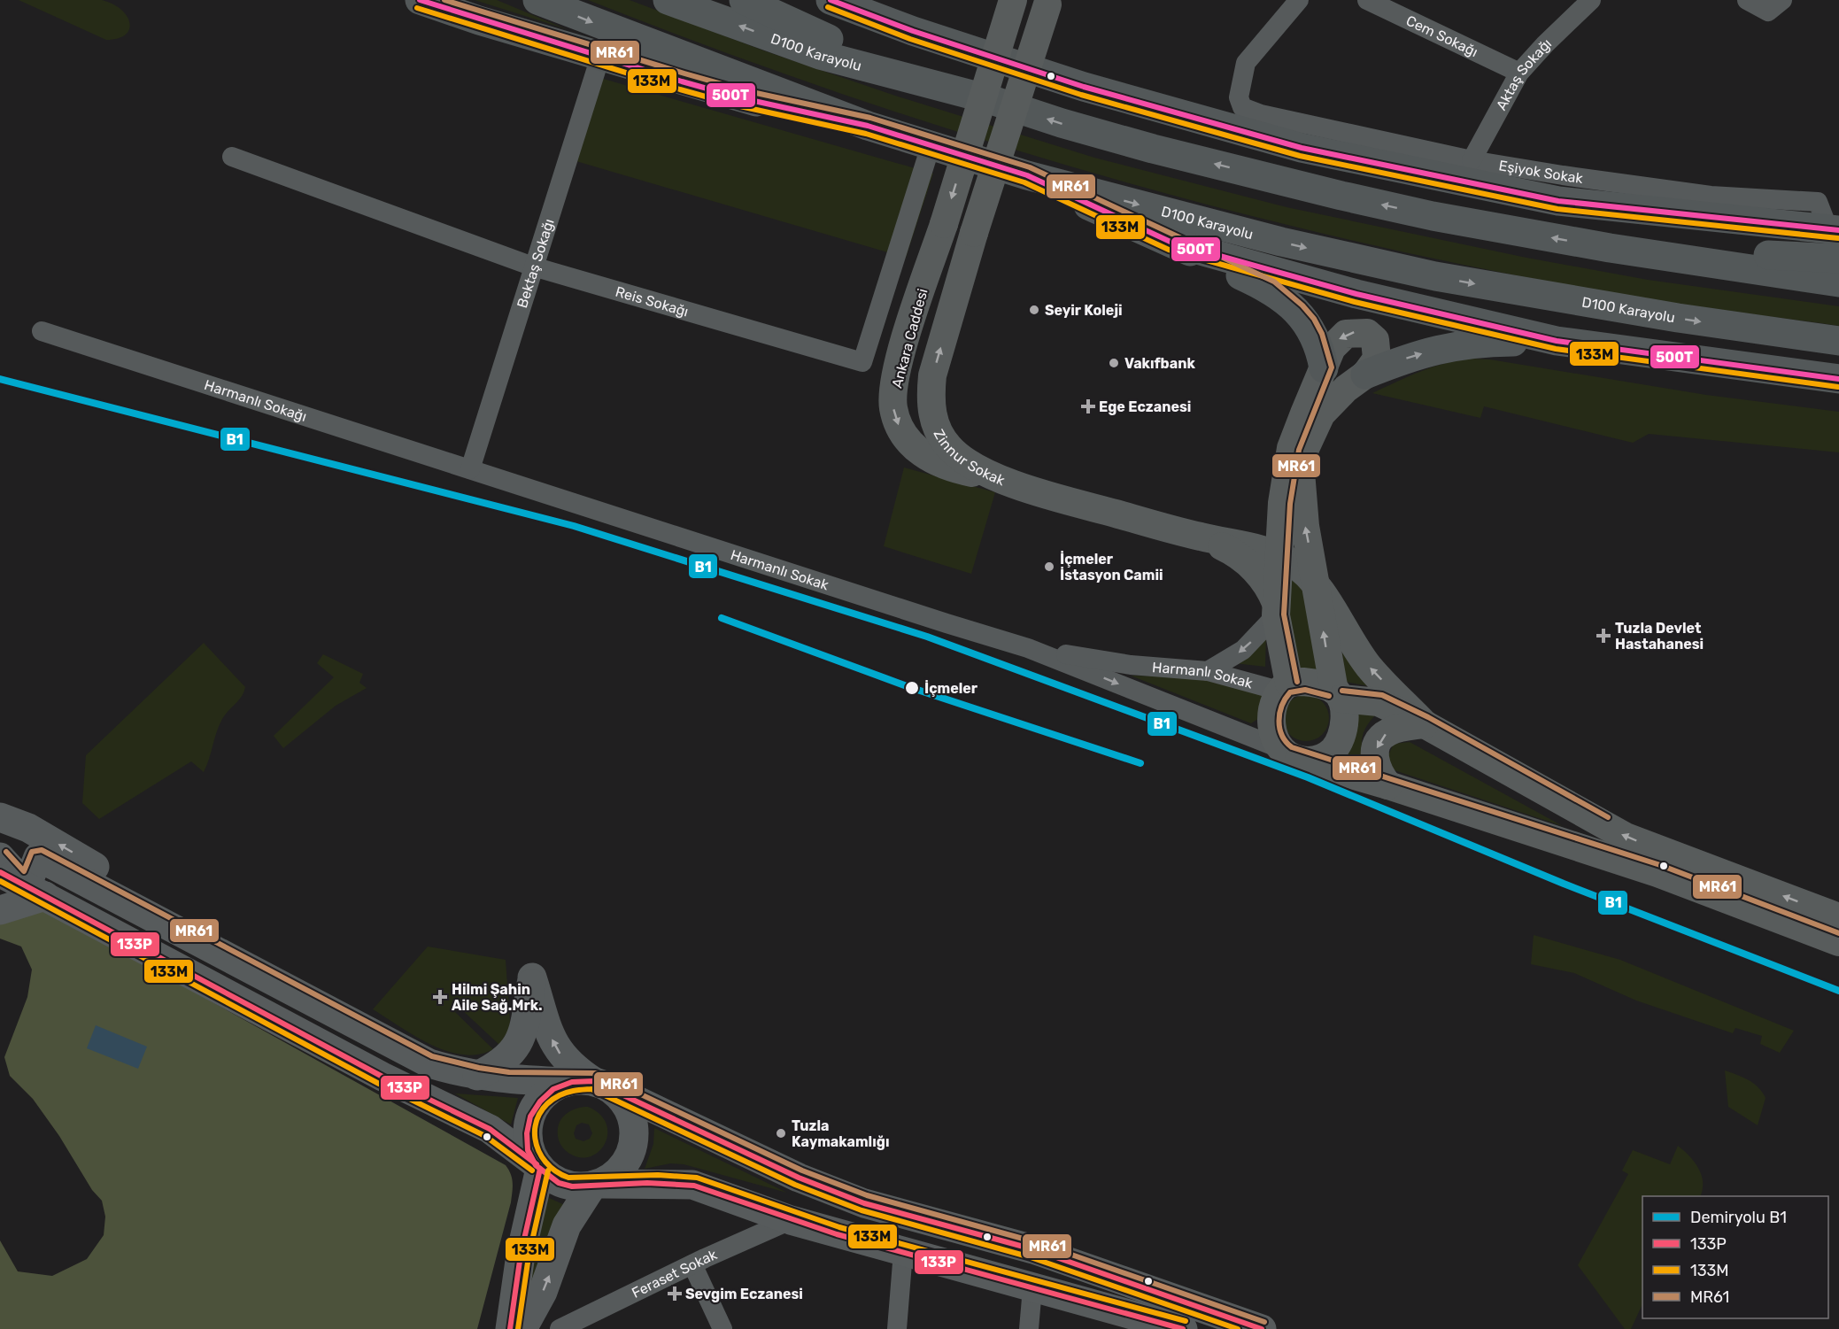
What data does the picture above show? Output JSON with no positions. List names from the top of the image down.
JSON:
{
  "streets": {
    "highway": ["D100 Karayolu"],
    "street": [
      "Cem Sokağı",
      "Aktaş Sokağı",
      "Eşiyok Sokak",
      "Bektaş Sokağı",
      "Reis Sokağı",
      "Ankara Caddesi",
      "Harmanlı Sokağı",
      "Zinnur Sokak",
      "Harmanlı Sokak",
      "Feraset Sokak"
    ]
  },
  "crossings": [
    ["Cem Sokağı", "Aktaş Sokağı"],
    ["D100 Karayolu", "Reis Sokağı"],
    ["Aktaş Sokağı", "Eşiyok Sokak"],
    ["Bektaş Sokağı", "Reis Sokağı"],
    ["Bektaş Sokağı", "Harmanlı Sokağı"],
    ["Bektaş Sokağı", "Harmanlı Sokak"],
    ["Ankara Caddesi", "Zinnur Sokak"],
    ["Harmanlı Sokağı", "Harmanlı Sokak"]
  ],
  "one_way": ["Ankara Caddesi", "Zinnur Sokak"],
  "places": {
    "other": [
      "Seyir Koleji",
      "Vakıfbank",
      "İçmeler İstasyon Camii",
      "İçmeler",
      "Tuzla Kaymakamlığı"
    ],
    "health": [
      "Ege Eczanesi",
      "Tuzla Devlet Hastahanesi",
      "Hilmi Şahin Aile Sağ.Mrk.",
      "Sevgim Eczanesi"
    ]
  },
  "lines": [
    "transit line MR61",
    "transit line 500T",
    "transit line 133M",
    "rail line B1",
    "transit line 133P"
  ],
  "legend": [
    "Demiryolu B1",
    "133P",
    "133M",
    "MR61"
  ]
}
